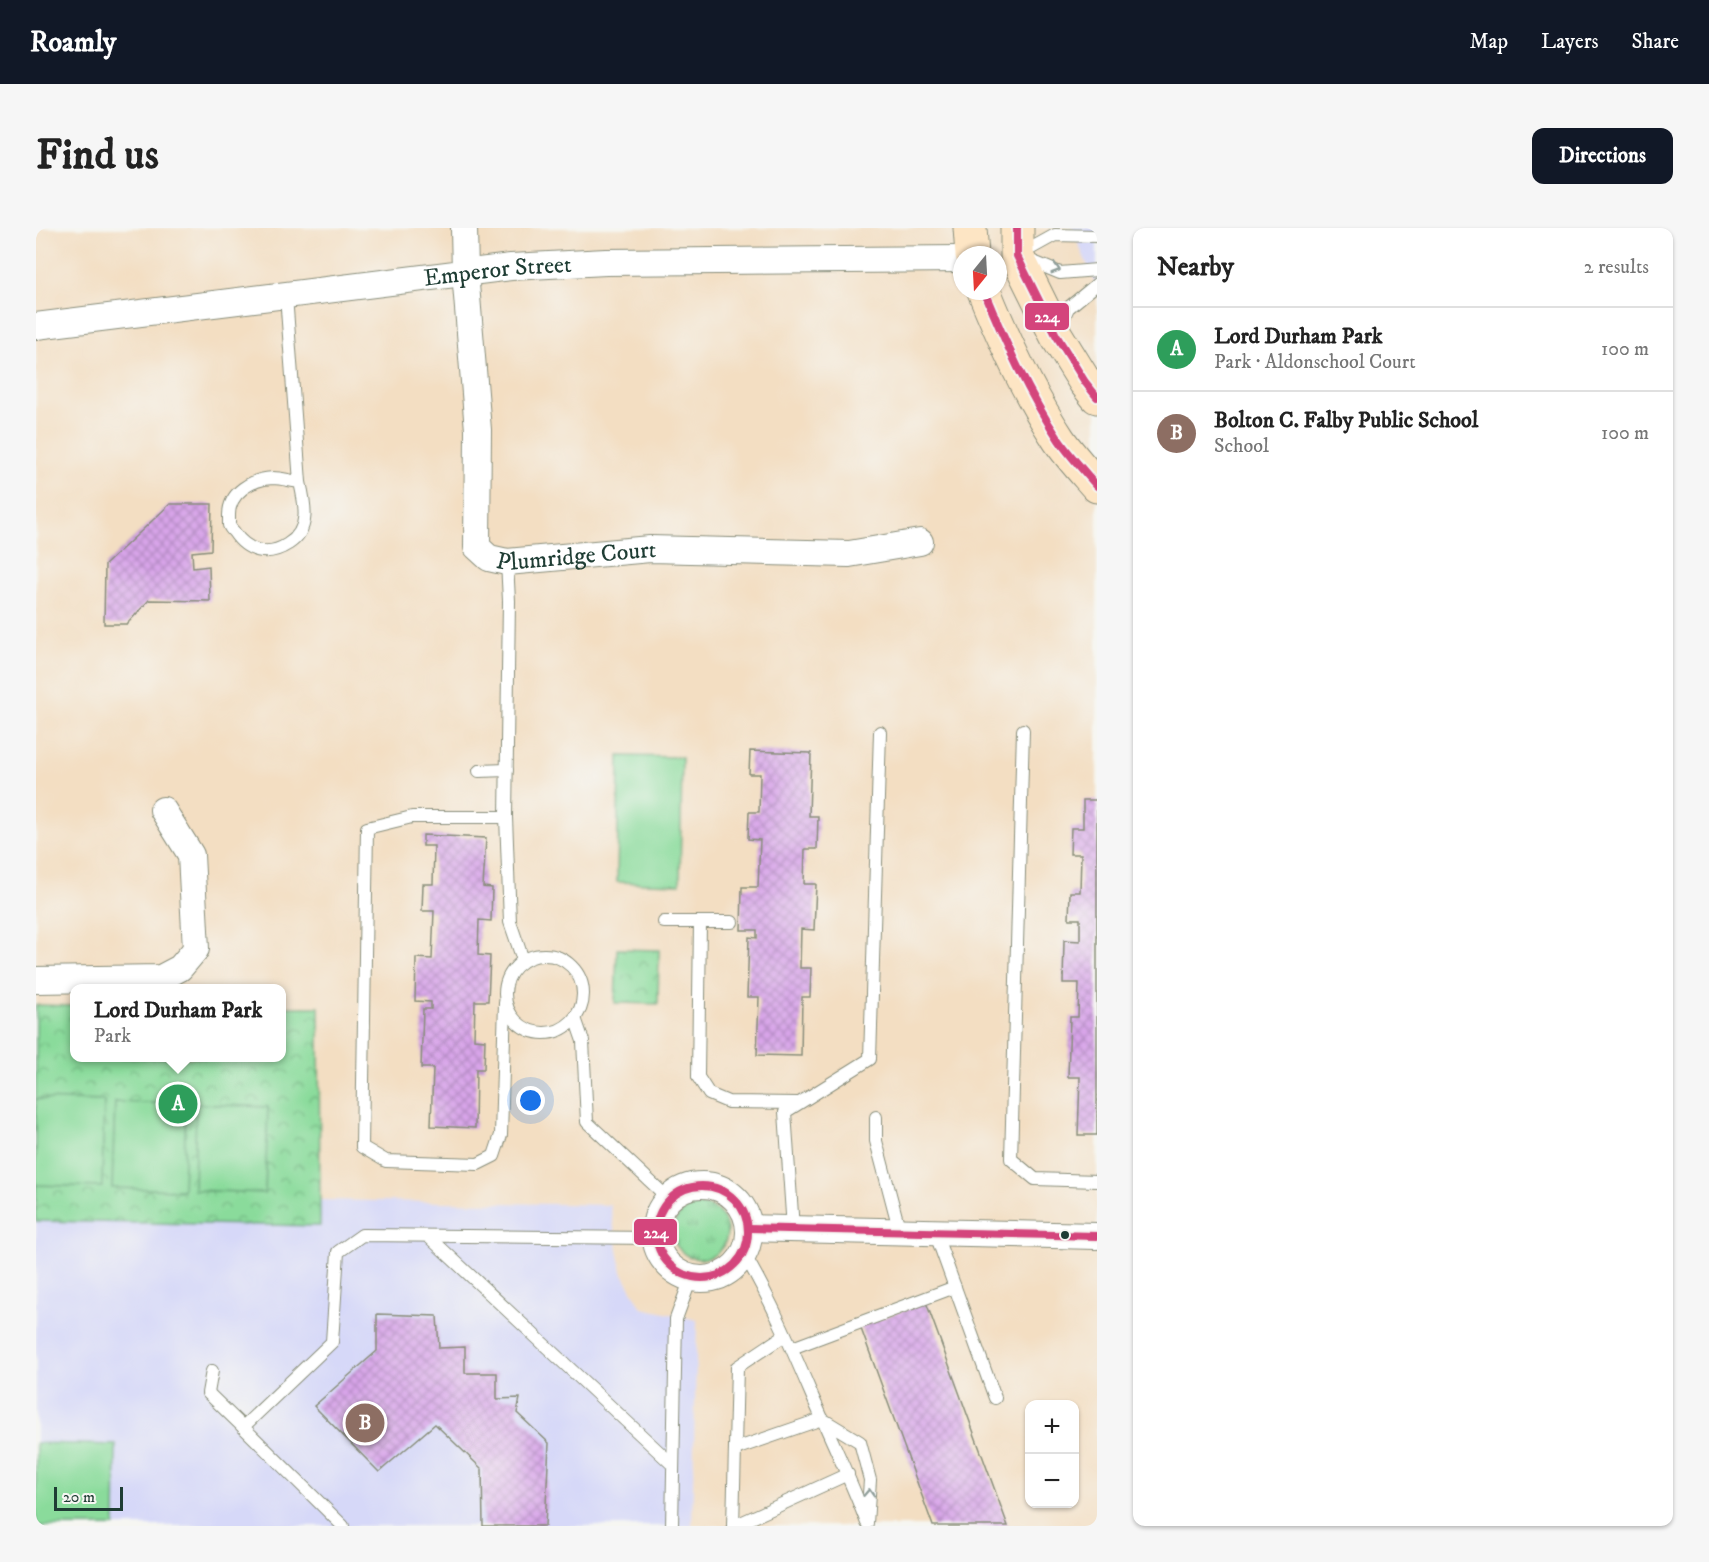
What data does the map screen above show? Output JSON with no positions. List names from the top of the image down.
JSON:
{
  "streets": {
    "street": ["Emperor Street", "Plumridge Court"]
  },
  "crossings": [
    ["Emperor Street", "Plumridge Court"]
  ],
  "lines": ["transit line 224"],
  "scale_bar": "20 m",
  "north": "bottom",
  "page": {
    "header": "Roamly",
    "nav": ["Map", "Layers", "Share"],
    "buttons": "Directions",
    "title": "Find us",
    "heading": ["Nearby", "2 results"],
    "list": [
      {
        "mark": "A",
        "name": "Lord Durham Park",
        "note": "Park · Aldonschool Court",
        "value": "100 m"
      },
      {
        "mark": "B",
        "name": "Bolton C. Falby Public School",
        "note": "School",
        "value": "100 m"
      }
    ],
    "popup": ["Lord Durham Park", "Park"],
    "pins": ["A", "B"],
    "map_buttons": ["+", "−"],
    "scale": "20 m"
  }
}
